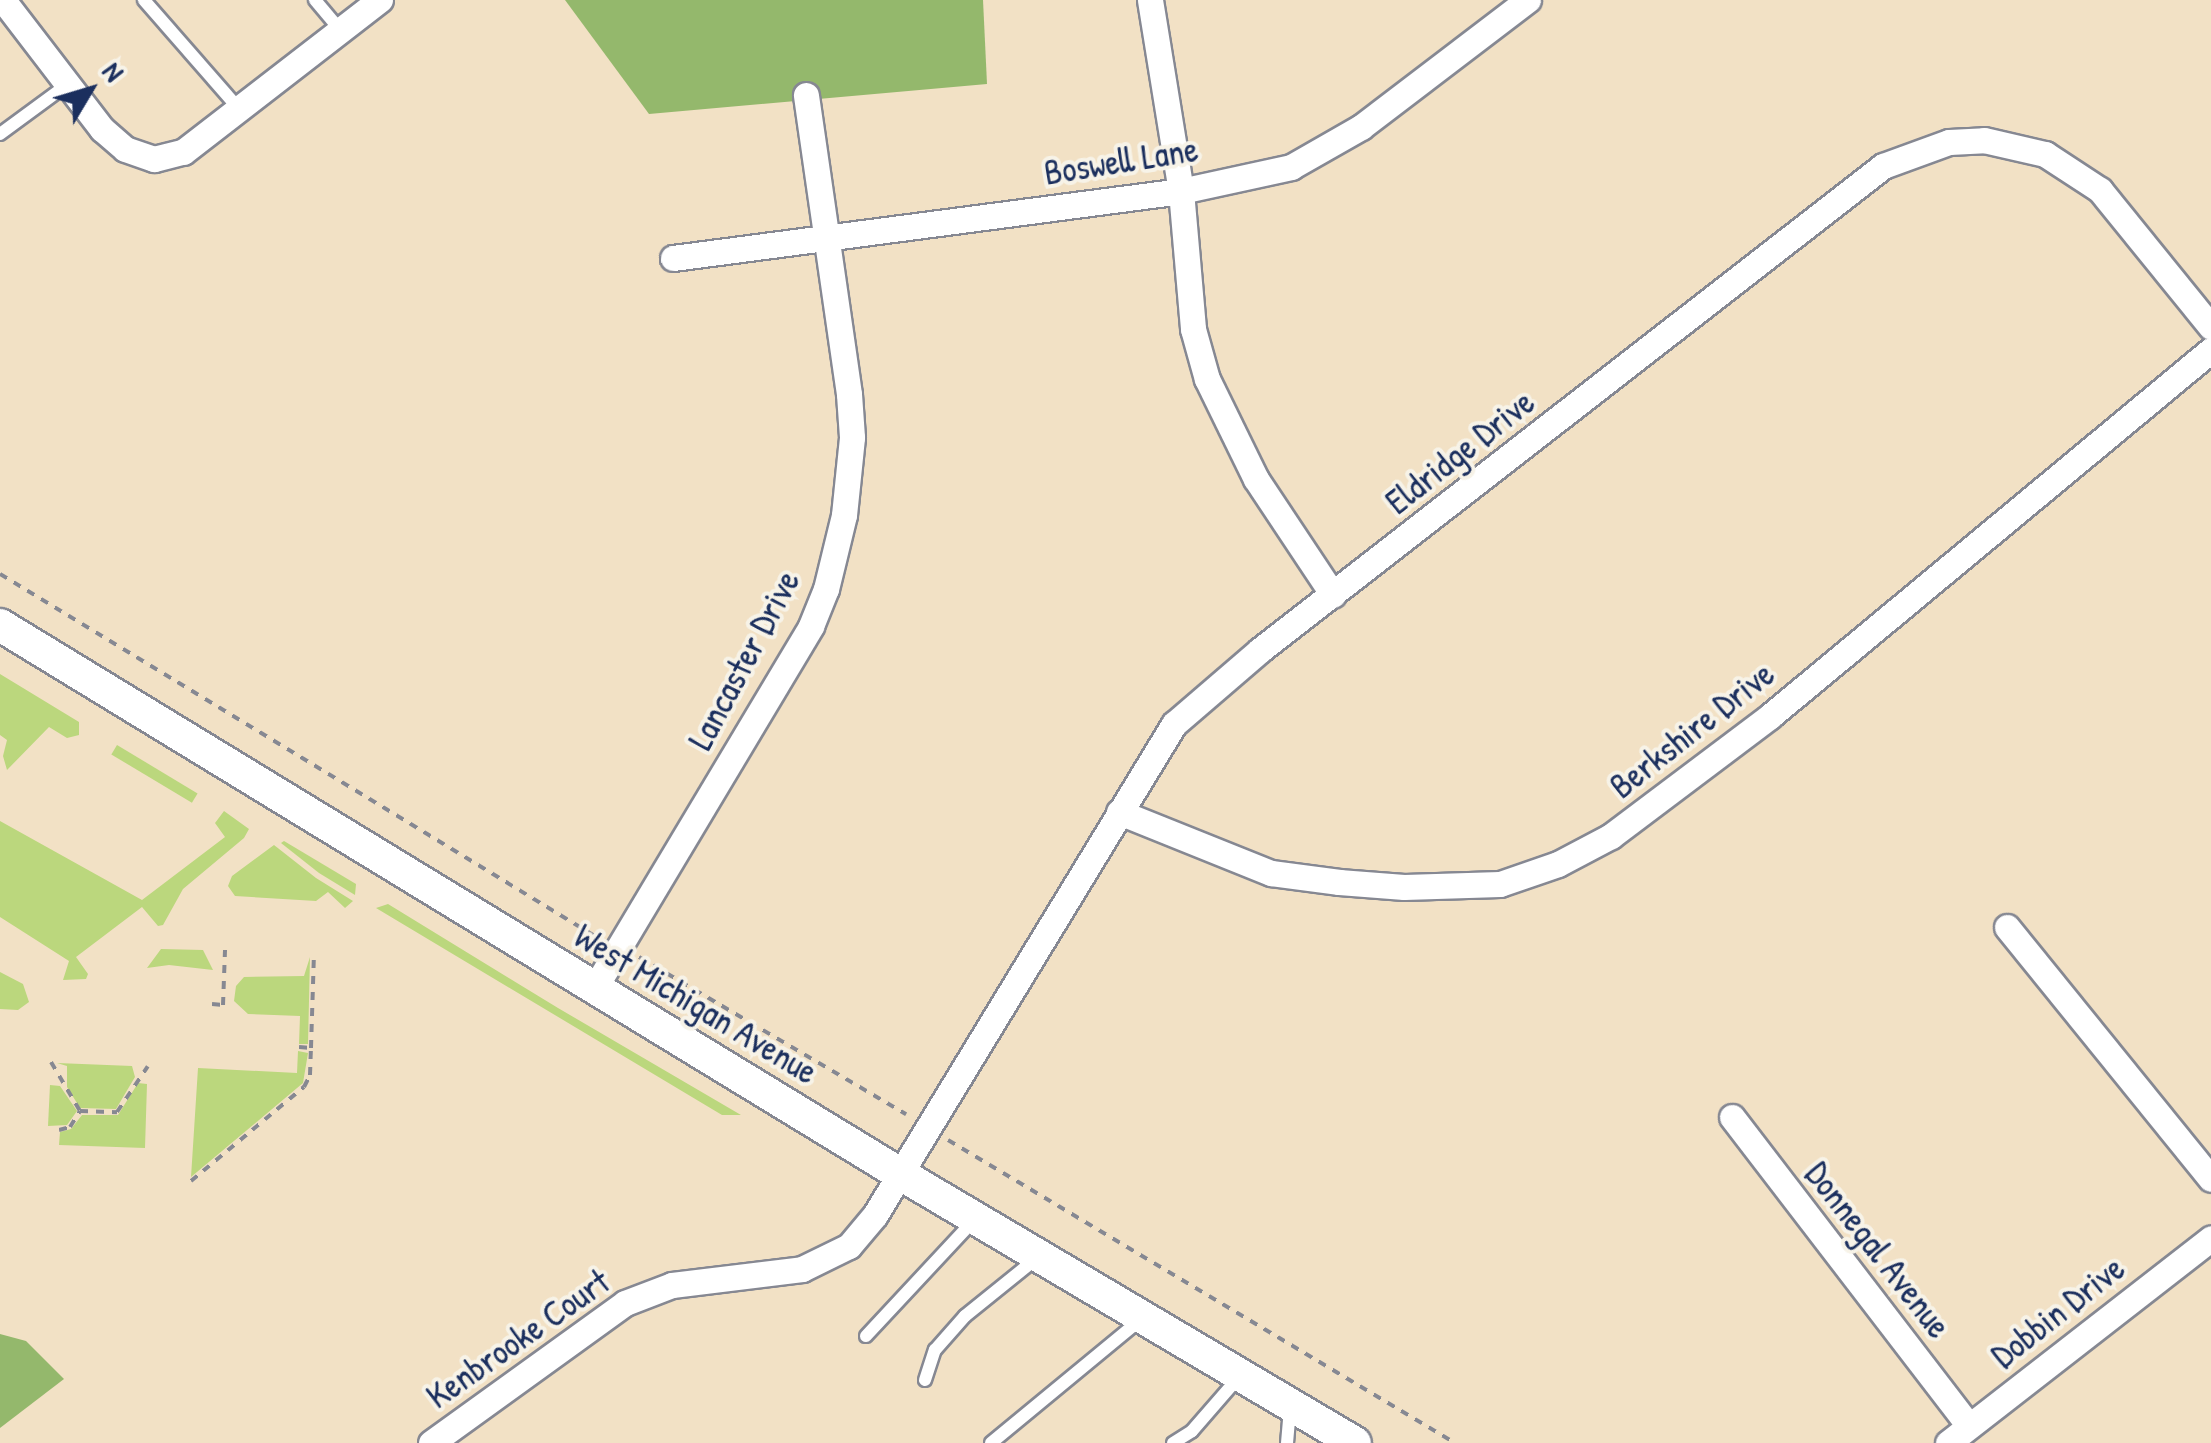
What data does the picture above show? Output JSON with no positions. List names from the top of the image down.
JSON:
{
  "streets": {
    "street": [
      "Boswell Lane",
      "Eldridge Drive",
      "Lancaster Drive",
      "Berkshire Drive",
      "West Michigan Avenue",
      "Donnegal Avenue",
      "Dobbin Drive",
      "Kenbrooke Court"
    ]
  },
  "crossings": [
    ["Boswell Lane", "Lancaster Drive"],
    ["Eldridge Drive", "Berkshire Drive"],
    ["Eldridge Drive", "West Michigan Avenue"],
    ["Eldridge Drive", "Kenbrooke Court"],
    ["Lancaster Drive", "West Michigan Avenue"],
    ["West Michigan Avenue", "Kenbrooke Court"],
    ["Donnegal Avenue", "Dobbin Drive"]
  ],
  "north": "top right"
}
